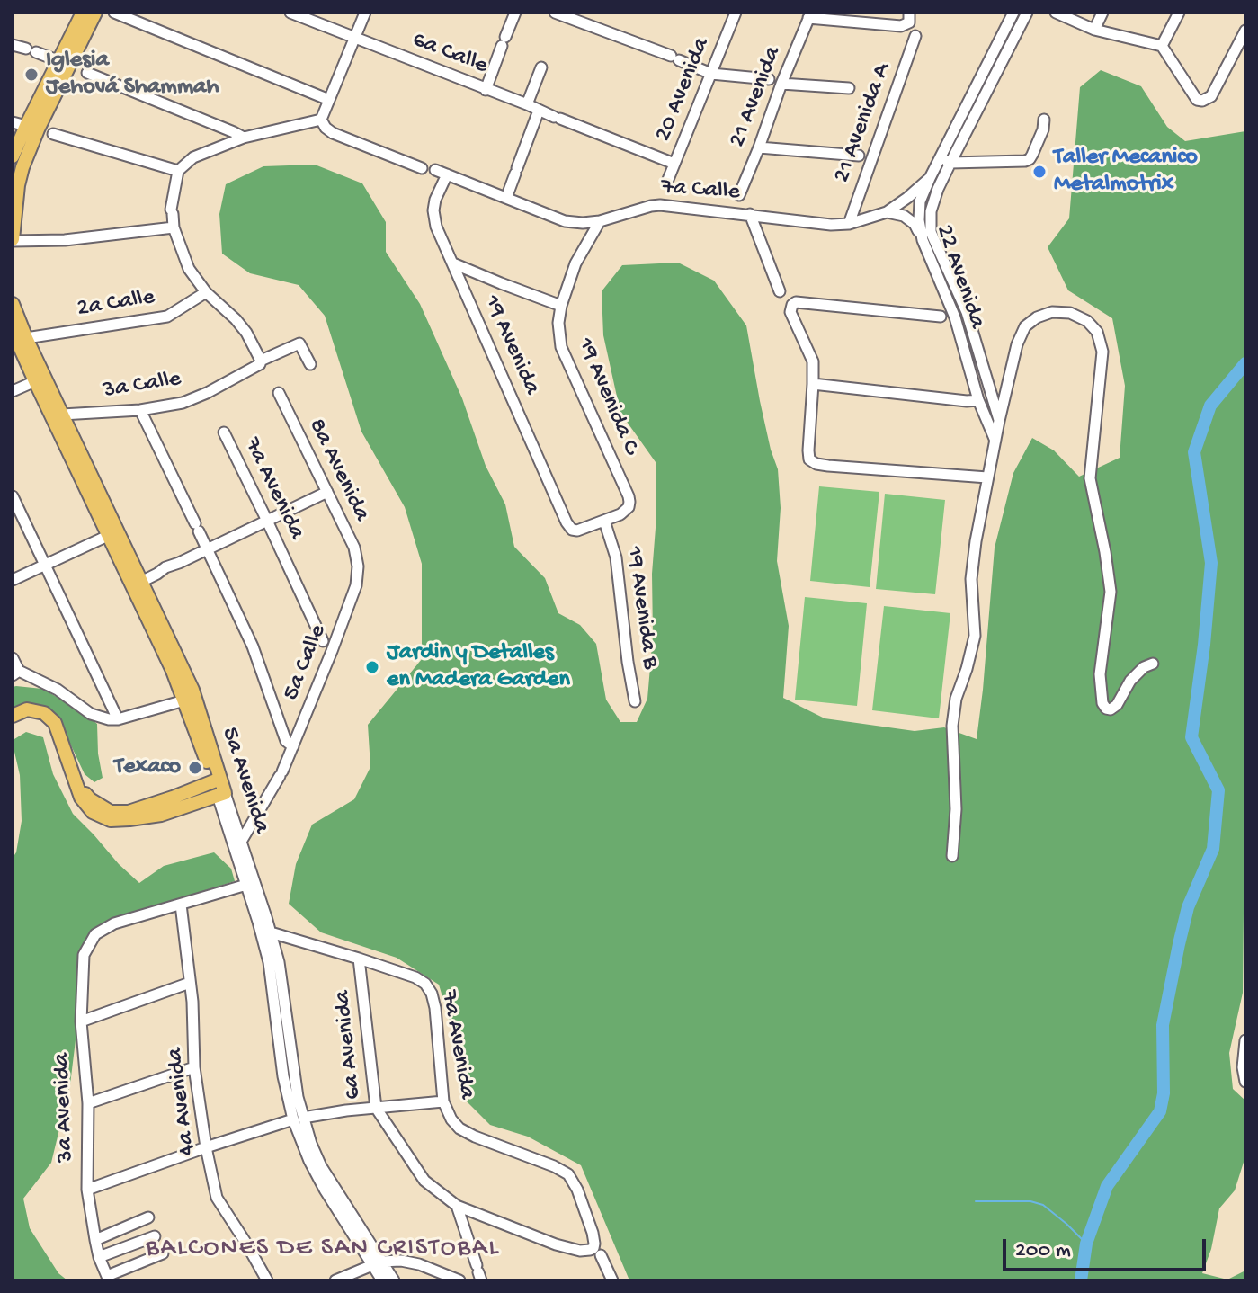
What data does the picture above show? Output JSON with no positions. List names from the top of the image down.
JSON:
{
  "streets": {
    "main road": ["5a Avenida"],
    "street": [
      "6a Calle",
      "20 Avenida",
      "21 Avenida",
      "21 Avenida A",
      "7a Calle",
      "22 Avenida",
      "2a Calle",
      "19 Avenida",
      "3a Calle",
      "19 Avenida C",
      "8a Avenida",
      "7a Avenida",
      "19 Avenida B",
      "5a Calle",
      "6a Avenida",
      "4a Avenida",
      "3a Avenida"
    ]
  },
  "crossings": [
    ["6a Calle", "20 Avenida"],
    ["21 Avenida A", "7a Calle"],
    ["7a Calle", "22 Avenida"],
    ["7a Calle", "19 Avenida"],
    ["7a Calle", "19 Avenida C"],
    ["2a Calle", "5a Avenida"],
    ["19 Avenida", "19 Avenida C"],
    ["19 Avenida", "19 Avenida B"],
    ["3a Calle", "5a Avenida"],
    ["19 Avenida C", "19 Avenida B"],
    ["8a Avenida", "5a Calle"],
    ["7a Avenida", "6a Avenida"],
    ["5a Calle", "5a Avenida"],
    ["4a Avenida", "3a Avenida"]
  ],
  "districts": ["BALCONES DE SAN CRISTOBAL"],
  "places": [
    "Iglesia Jehová Shammah",
    "Taller Mecanico Metalmotrix",
    "Jardin y Detalles en Madera Garden",
    "Texaco"
  ],
  "scale_bar": "200 m"
}
